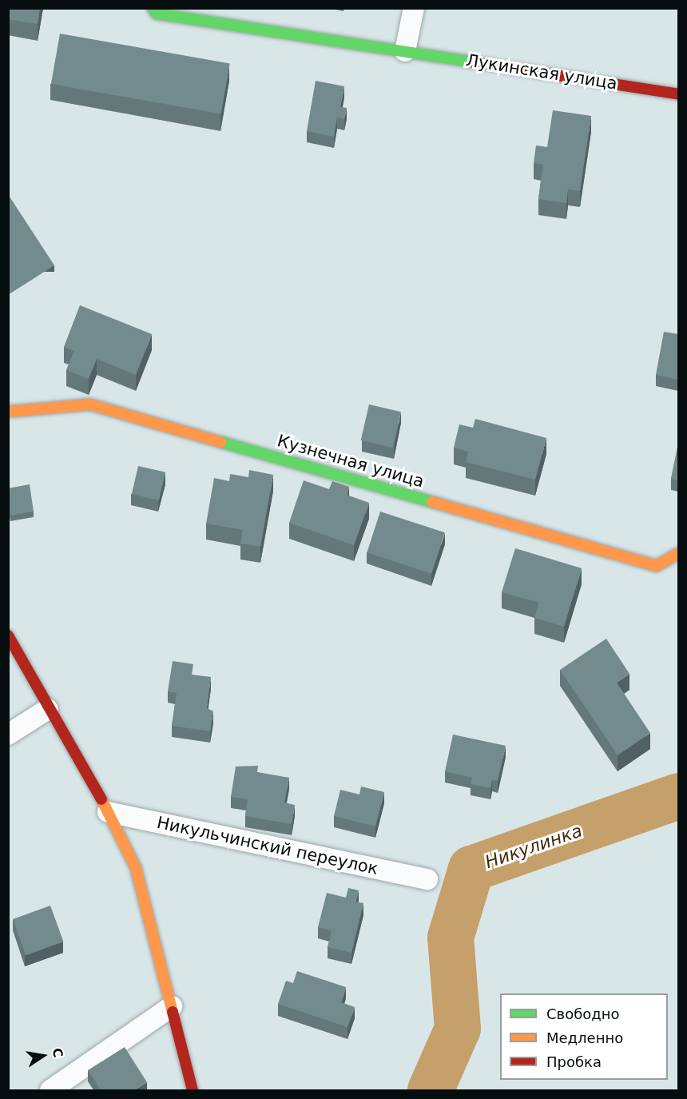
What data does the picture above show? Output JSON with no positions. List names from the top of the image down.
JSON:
{
  "streets": {
    "street": ["Лукинская улица", "Кузнечная улица", "Никульчинский переулок"]
  },
  "water": ["Никулинка"],
  "legend": ["Свободно", "Медленно", "Пробка"],
  "north": "right"
}
